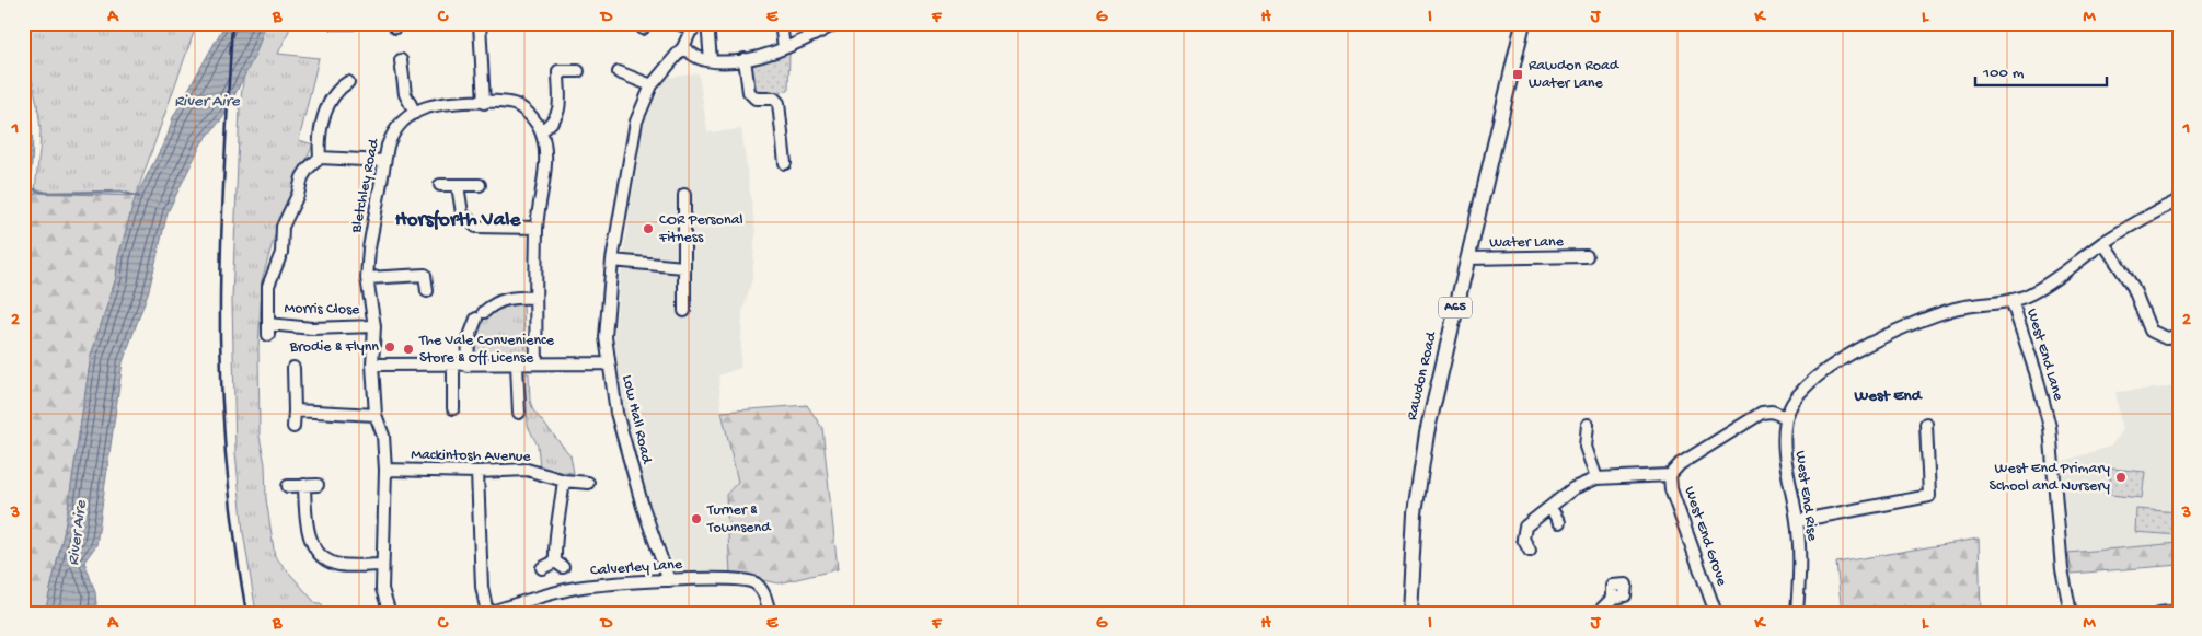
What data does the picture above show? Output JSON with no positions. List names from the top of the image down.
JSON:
{
  "streets": {
    "main road": ["A65", "Rawdon Road"],
    "street": [
      "Bletchley Road",
      "Water Lane",
      "Morris Close",
      "West End Lane",
      "Low Hall Road",
      "Mackintosh Avenue",
      "West End Rise",
      "West End Grove",
      "Calverley Lane"
    ]
  },
  "crossings": [
    ["Bletchley Road", "Morris Close"],
    ["Bletchley Road", "Mackintosh Avenue"],
    ["Water Lane", "Rawdon Road"],
    ["West End Lane", "West End Rise"],
    ["Low Hall Road", "Calverley Lane"],
    ["West End Rise", "West End Grove"]
  ],
  "districts": ["Horsforth Vale", "West End"],
  "water": ["River Aire"],
  "places": {
    "transit": ["Rawdon Road Water Lane"],
    "other": [
      "COR Personal Fitness",
      "Brodie & Flynn",
      "The Vale Convenience Store & Off License",
      "West End Primary School and Nursery",
      "Turner & Townsend"
    ]
  },
  "scale_bar": "100 m",
  "grid": {
    "columns": [
      "A",
      "B",
      "C",
      "D",
      "E",
      "F",
      "G",
      "H",
      "I",
      "J",
      "K",
      "L",
      "M"
    ],
    "rows": ["1", "2", "3"]
  }
}
